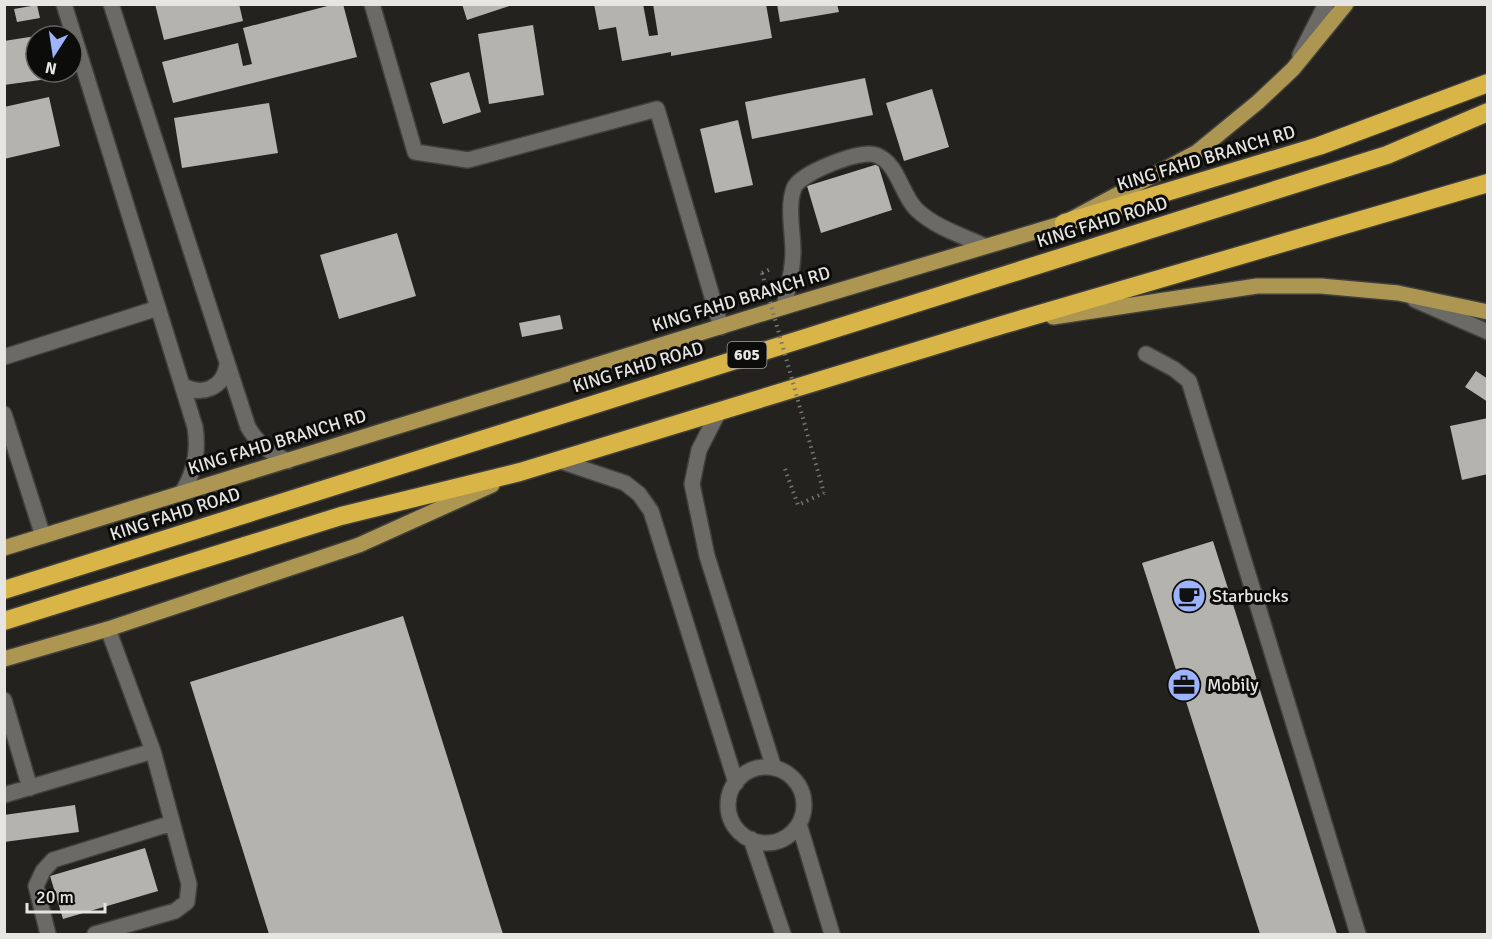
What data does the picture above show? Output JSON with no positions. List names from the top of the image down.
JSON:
{
  "streets": {
    "highway": ["KING FAHD BRANCH RD", "KING FAHD ROAD", "605"]
  },
  "places": {
    "cafe": ["Starbucks"],
    "office": ["Mobily"]
  },
  "scale_bar": "20 m",
  "north": "bottom"
}
